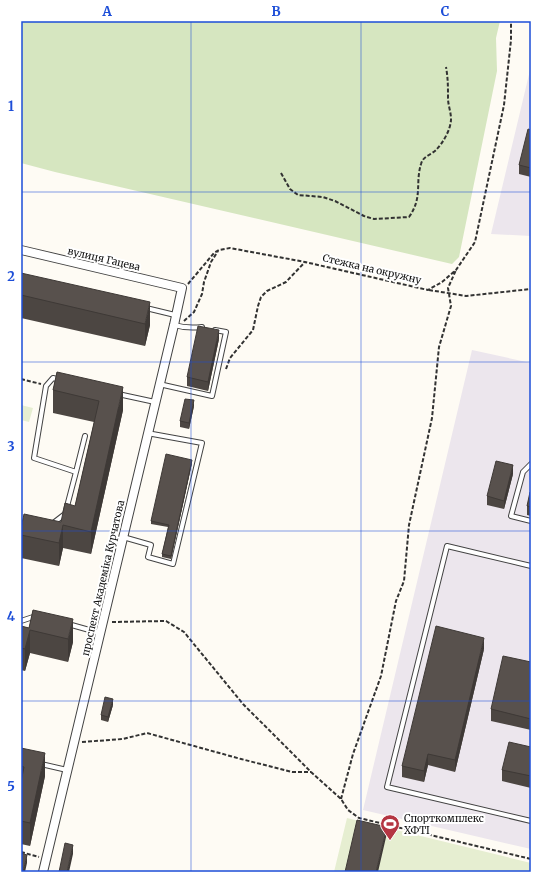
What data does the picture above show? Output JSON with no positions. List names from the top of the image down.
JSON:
{
  "streets": {
    "street": ["вулиця Гацева", "проспект Академіка Курчатова"],
    "path": ["Стежка на окружну"]
  },
  "crossings": [
    ["вулиця Гацева", "проспект Академіка Курчатова"]
  ],
  "places": {
    "sports": ["Спорткомплекс ХФТІ"]
  },
  "grid": {
    "columns": ["A", "B", "C"],
    "rows": [
      "1",
      "2",
      "3",
      "4",
      "5"
    ]
  }
}
